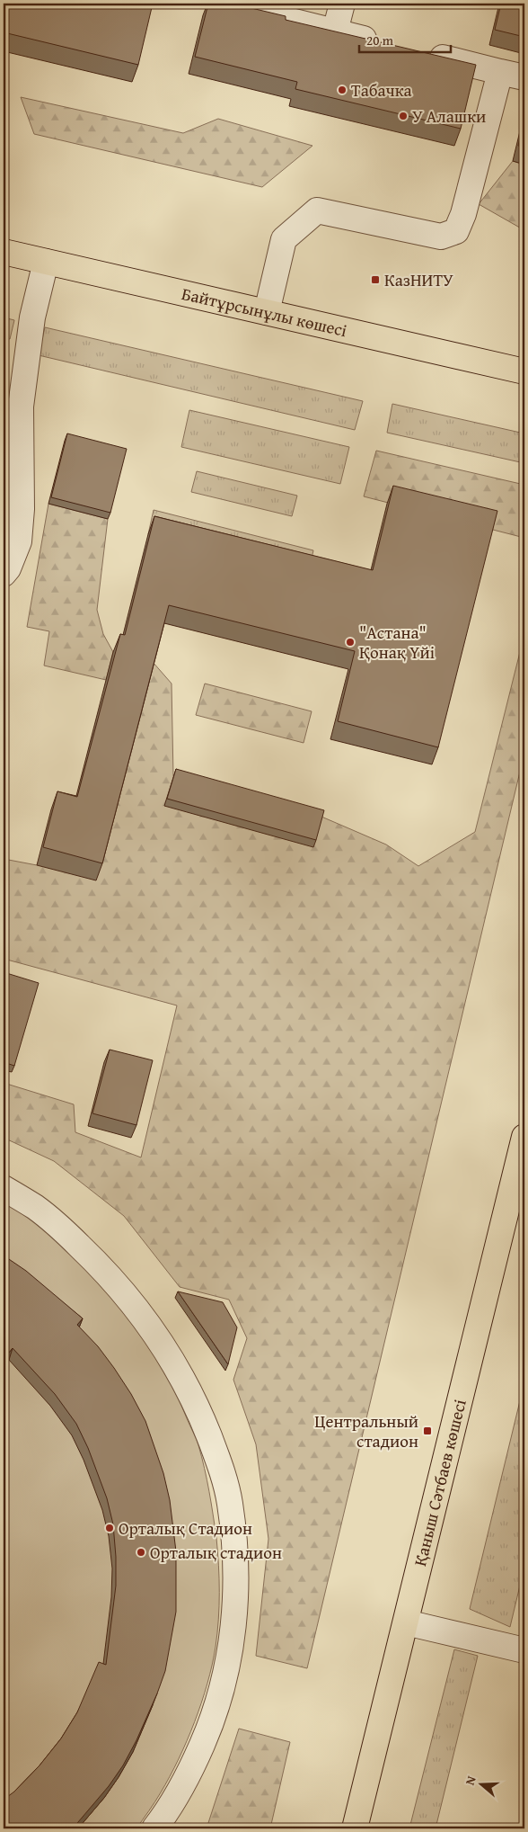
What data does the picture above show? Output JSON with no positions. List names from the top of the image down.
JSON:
{
  "streets": {
    "main road": ["Байтұрсынұлы көшесі", "Қаныш Сәтбаев көшесі"]
  },
  "places": {
    "other": [
      "Табачка",
      "У Алашки",
      "\"Астана\" Қонақ Үйі",
      "Орталық Стадион",
      "Орталық стадион"
    ],
    "transit": ["КазНИТУ", "Центральный стадион"]
  },
  "scale_bar": "20 m",
  "north": "left"
}
